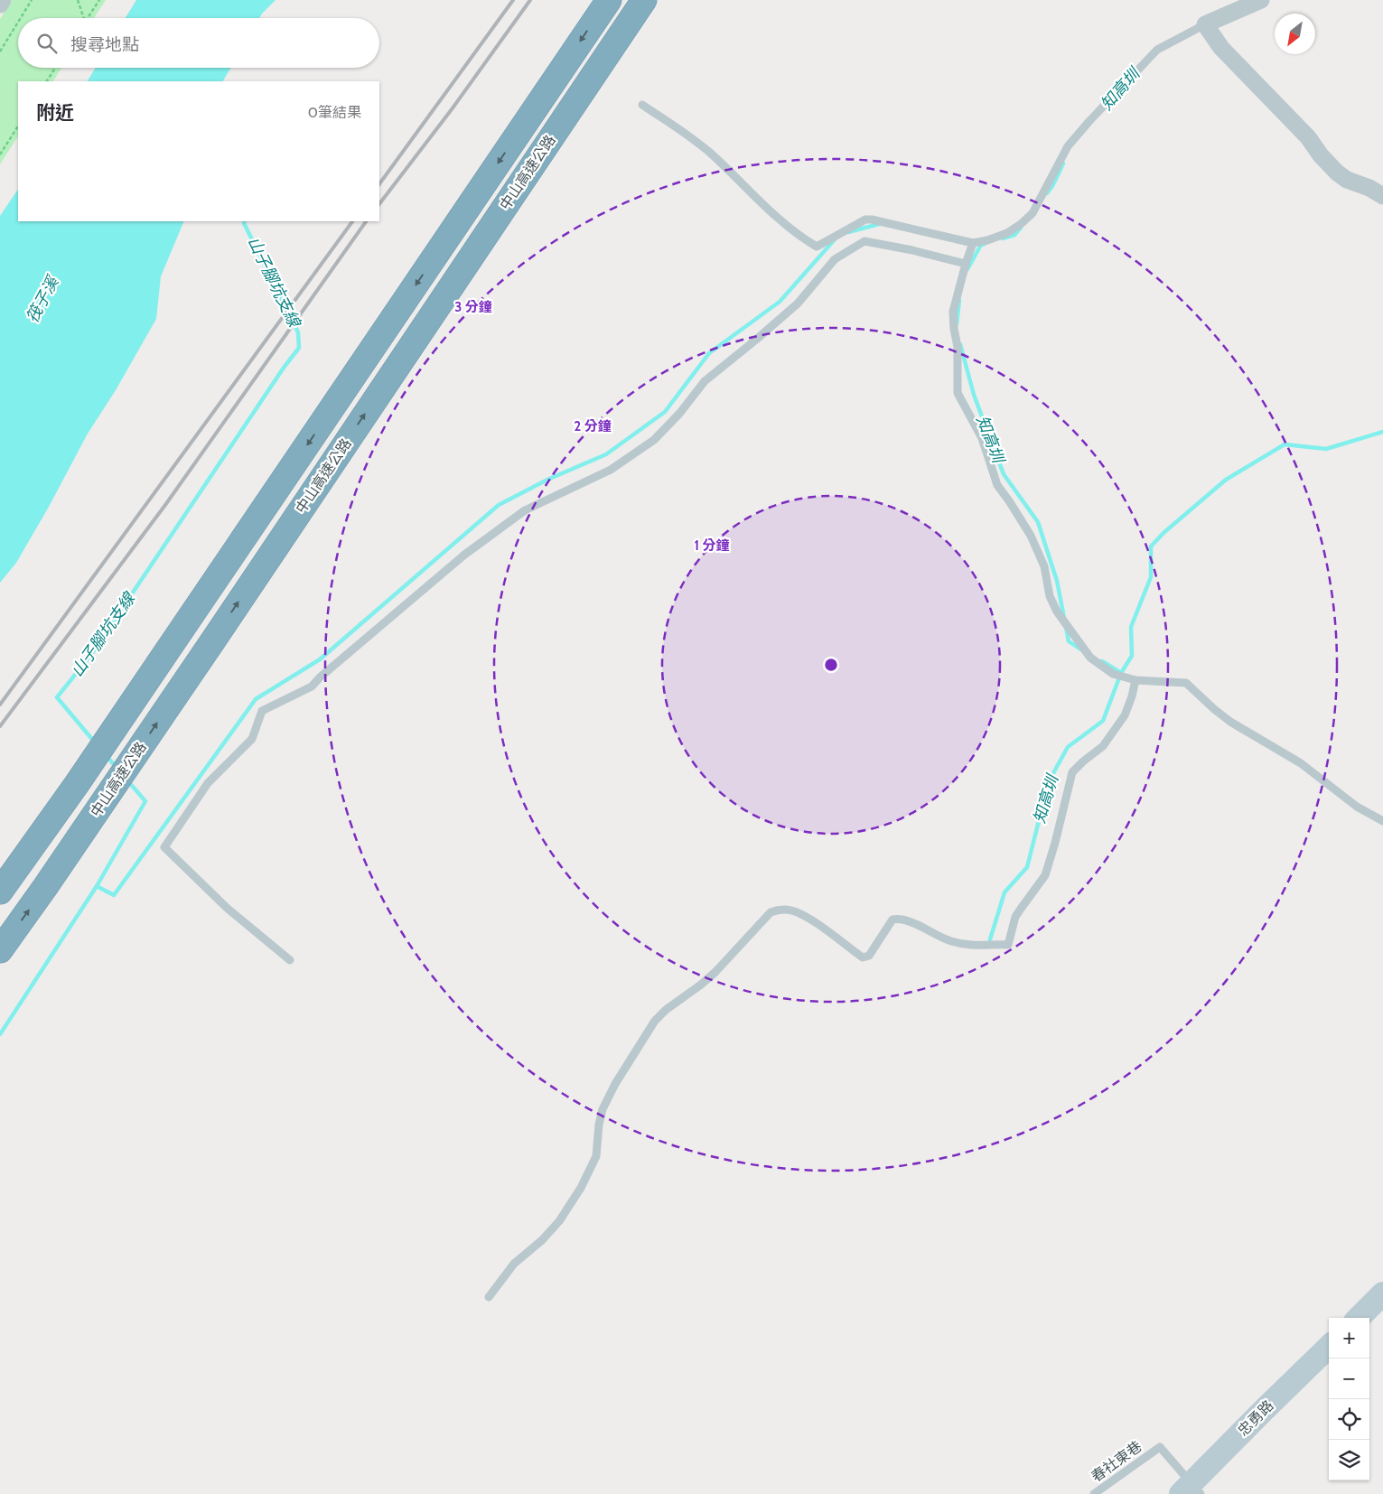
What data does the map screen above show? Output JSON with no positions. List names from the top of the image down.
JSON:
{
  "streets": {
    "highway": ["中山高速公路"],
    "main road": ["忠勇路"],
    "lane": ["春社東巷"]
  },
  "crossings": [
    ["忠勇路", "春社東巷"]
  ],
  "water": ["知高圳", "山子腳坑支線", "筏子溪"],
  "north": "bottom left",
  "page": {
    "search": "搜尋地點",
    "heading": ["附近", "0筆結果"],
    "map_buttons": ["+", "−"]
  },
  "rings": ["3 分鐘", "2 分鐘", "1 分鐘"]
}
